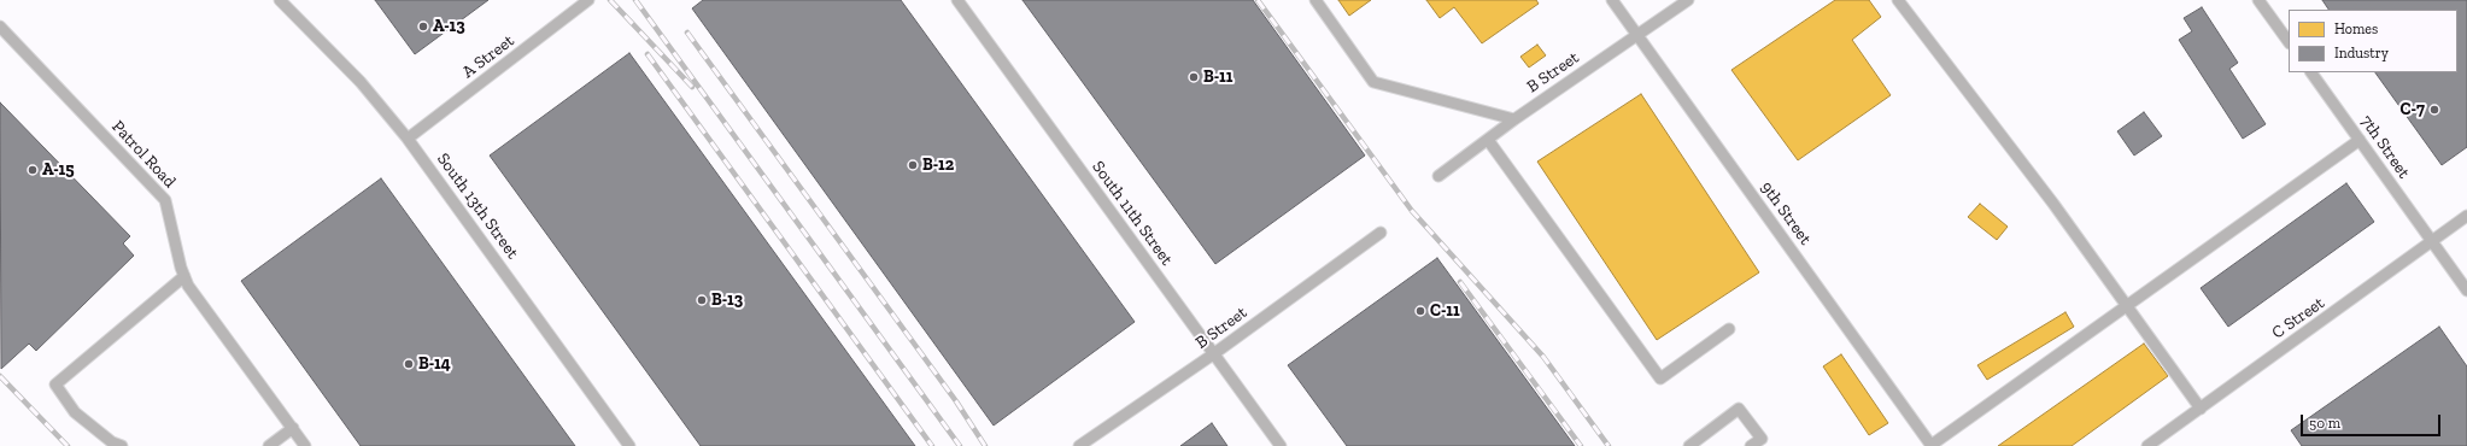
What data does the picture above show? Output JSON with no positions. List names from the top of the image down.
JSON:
{
  "streets": {
    "lane": [
      "A Street",
      "B Street",
      "7th Street",
      "Patrol Road",
      "South 13th Street",
      "South 11th Street",
      "9th Street",
      "C Street"
    ]
  },
  "crossings": [
    ["A Street", "South 13th Street"],
    ["B Street", "South 11th Street"],
    ["B Street", "9th Street"],
    ["7th Street", "C Street"]
  ],
  "places": [
    "A-13",
    "B-11",
    "C-7",
    "B-12",
    "A-15",
    "B-13",
    "C-11",
    "B-14"
  ],
  "legend": ["Homes", "Industry"],
  "scale_bar": "50 m"
}
